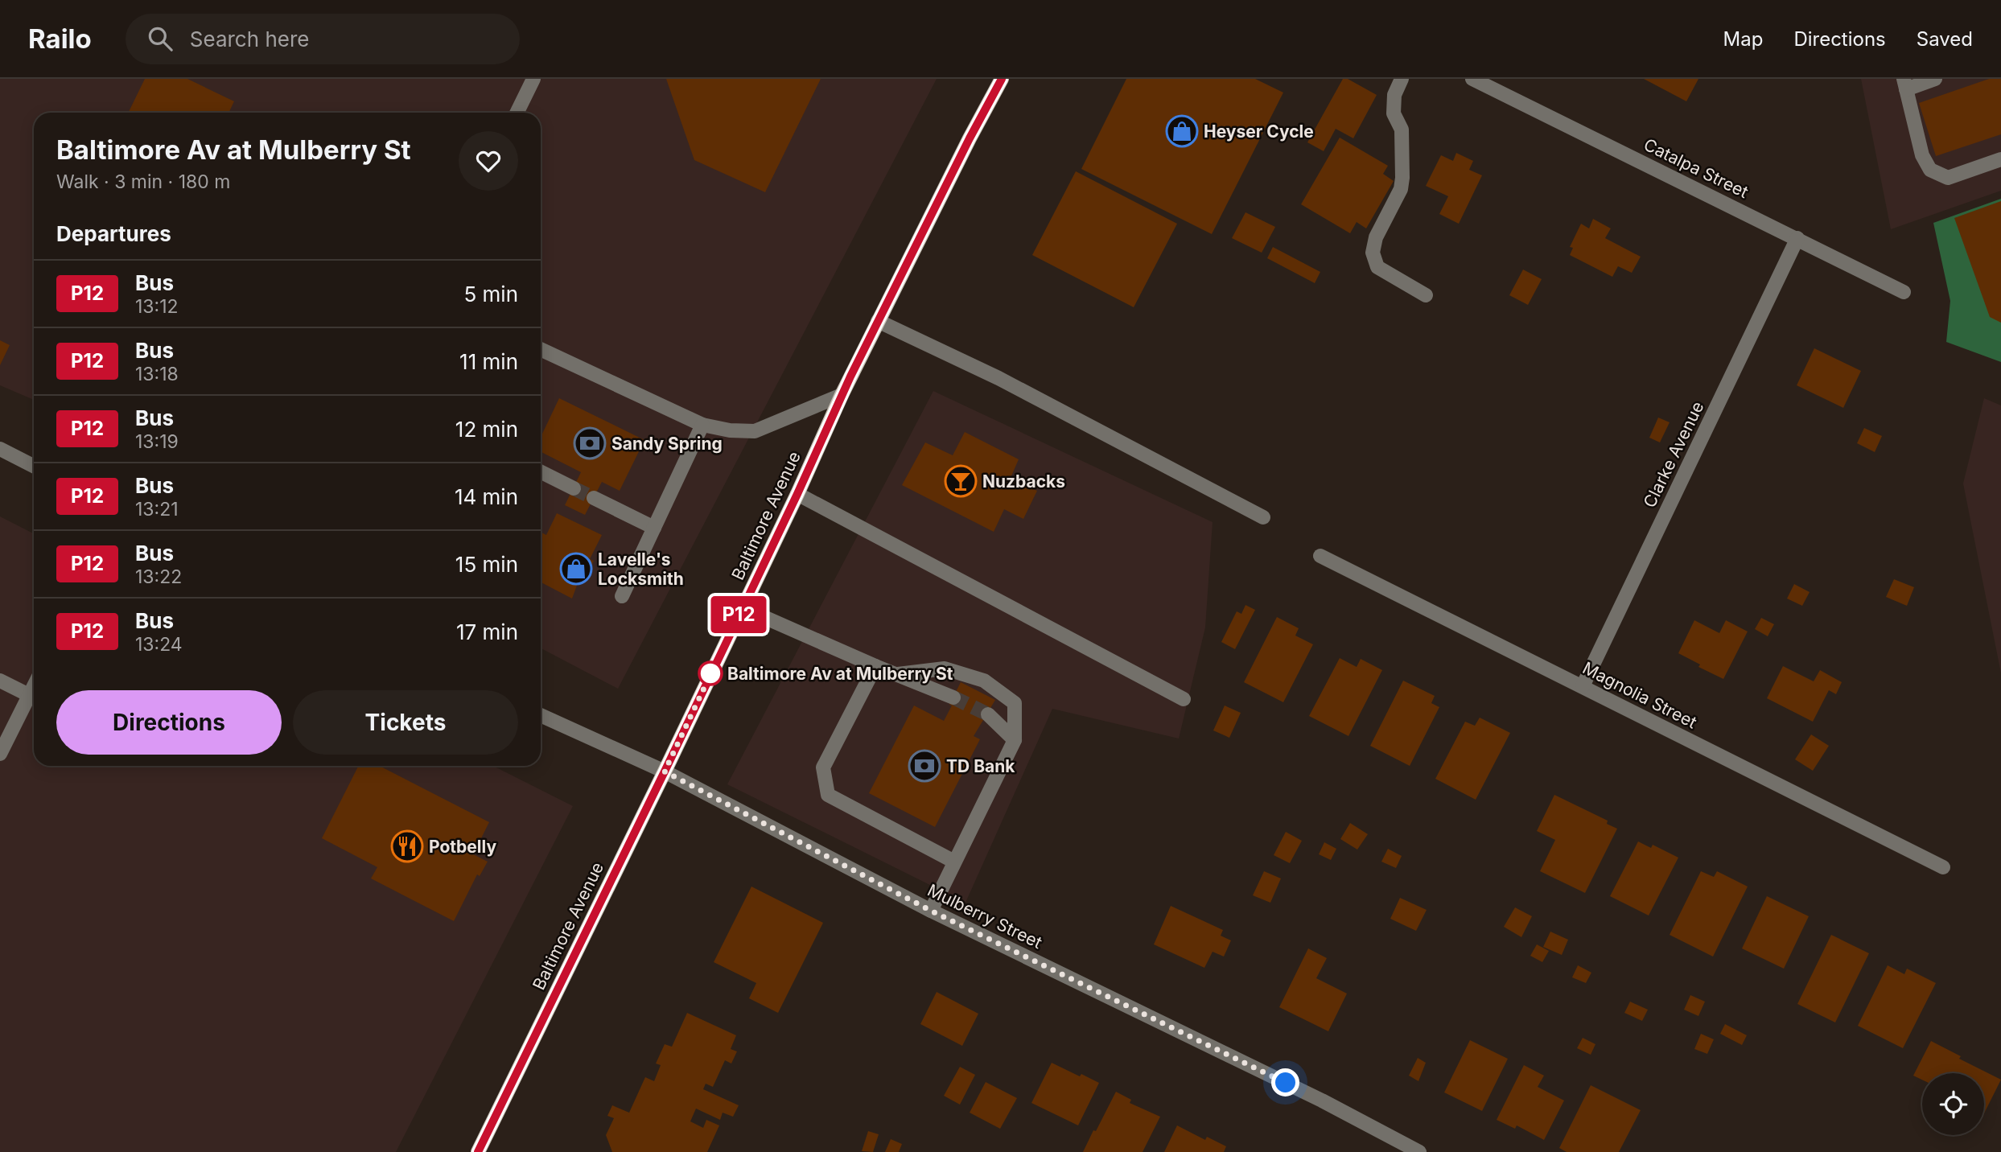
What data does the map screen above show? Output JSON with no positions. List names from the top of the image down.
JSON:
{
  "streets": {
    "main road": ["Baltimore Avenue"],
    "street": [
      "Catalpa Street",
      "Clarke Avenue",
      "Magnolia Street",
      "Mulberry Street"
    ]
  },
  "crossings": [
    ["Catalpa Street", "Clarke Avenue"],
    ["Clarke Avenue", "Magnolia Street"],
    ["Baltimore Avenue", "Mulberry Street"]
  ],
  "places": {
    "shop": ["Heyser Cycle", "Lavelle's Locksmith"],
    "bank": ["Sandy Spring", "TD Bank"],
    "bar": ["Nuzbacks"],
    "other": ["Baltimore Av at Mulberry St"],
    "restaurant": ["Potbelly"]
  },
  "lines": ["bus line P12"],
  "page": {
    "header": "Railo",
    "search": "Search here",
    "nav": ["Map", "Directions", "Saved"],
    "on_map": "P12",
    "heading": [
      ["Baltimore Av at Mulberry St", "Walk · 3 min · 180 m"],
      "Departures"
    ],
    "list": [
      {
        "mark": "P12",
        "name": "Bus",
        "note": "13:12",
        "value": "5 min"
      },
      {
        "mark": "P12",
        "name": "Bus",
        "note": "13:18",
        "value": "11 min"
      },
      {
        "mark": "P12",
        "name": "Bus",
        "note": "13:19",
        "value": "12 min"
      },
      {
        "mark": "P12",
        "name": "Bus",
        "note": "13:21",
        "value": "14 min"
      },
      {
        "mark": "P12",
        "name": "Bus",
        "note": "13:22",
        "value": "15 min"
      },
      {
        "mark": "P12",
        "name": "Bus",
        "note": "13:24",
        "value": "17 min"
      }
    ],
    "buttons": ["Directions", "Tickets"]
  }
}
